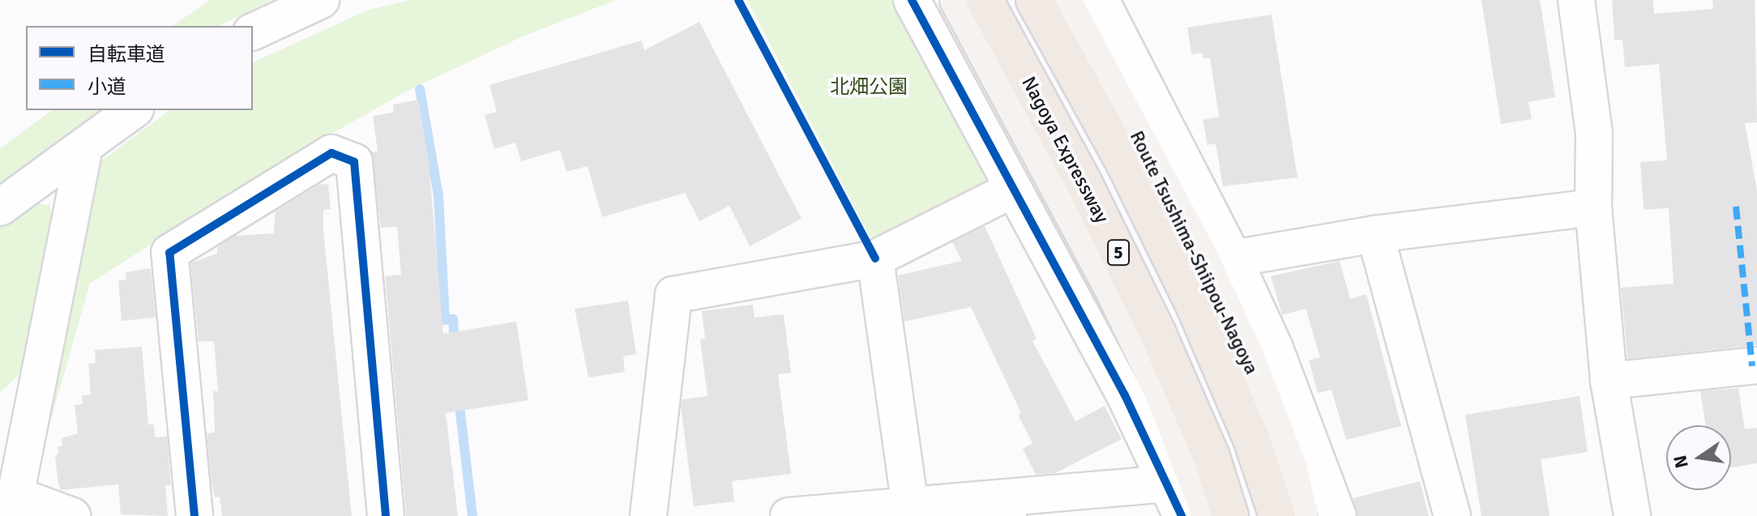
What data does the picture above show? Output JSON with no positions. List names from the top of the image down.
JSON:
{
  "streets": {
    "highway": ["Nagoya Expressway", "5"],
    "main road": ["Route Tsushima-Shiipou-Nagoya"]
  },
  "parks": ["北畑公園"],
  "legend": ["自転車道", "小道"],
  "north": "left"
}
